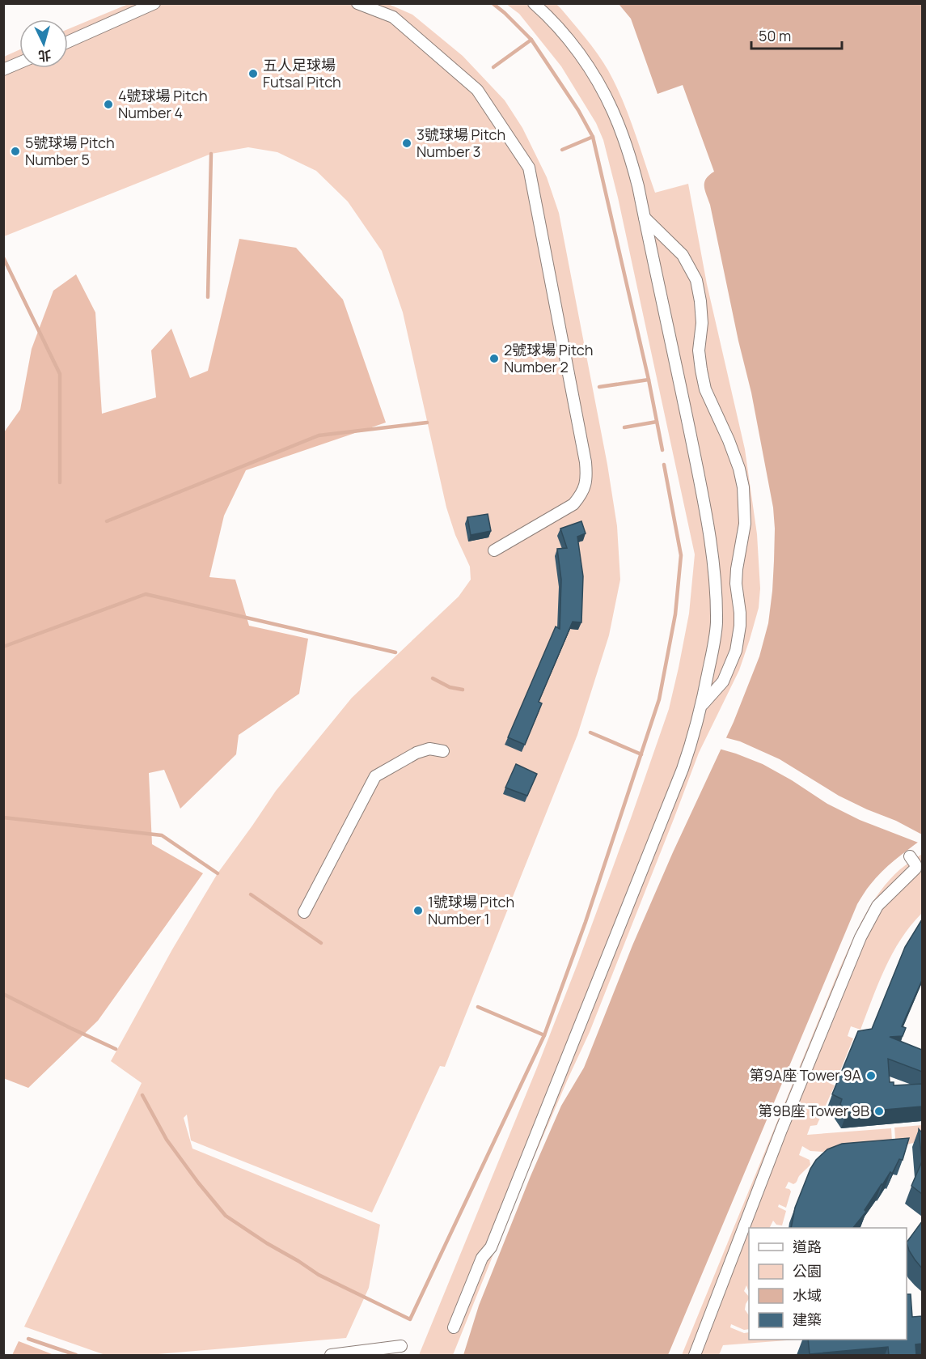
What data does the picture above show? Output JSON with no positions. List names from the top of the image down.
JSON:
{
  "places": [
    "五人足球場 Futsal Pitch",
    "4號球場 Pitch Number 4",
    "3號球場 Pitch Number 3",
    "5號球場 Pitch Number 5",
    "2號球場 Pitch Number 2",
    "1號球場 Pitch Number 1",
    "第9A座 Tower 9A",
    "第9B座 Tower 9B"
  ],
  "legend": [
    "道路",
    "公園",
    "水域",
    "建築"
  ],
  "scale_bar": "50 m",
  "north": "bottom"
}
